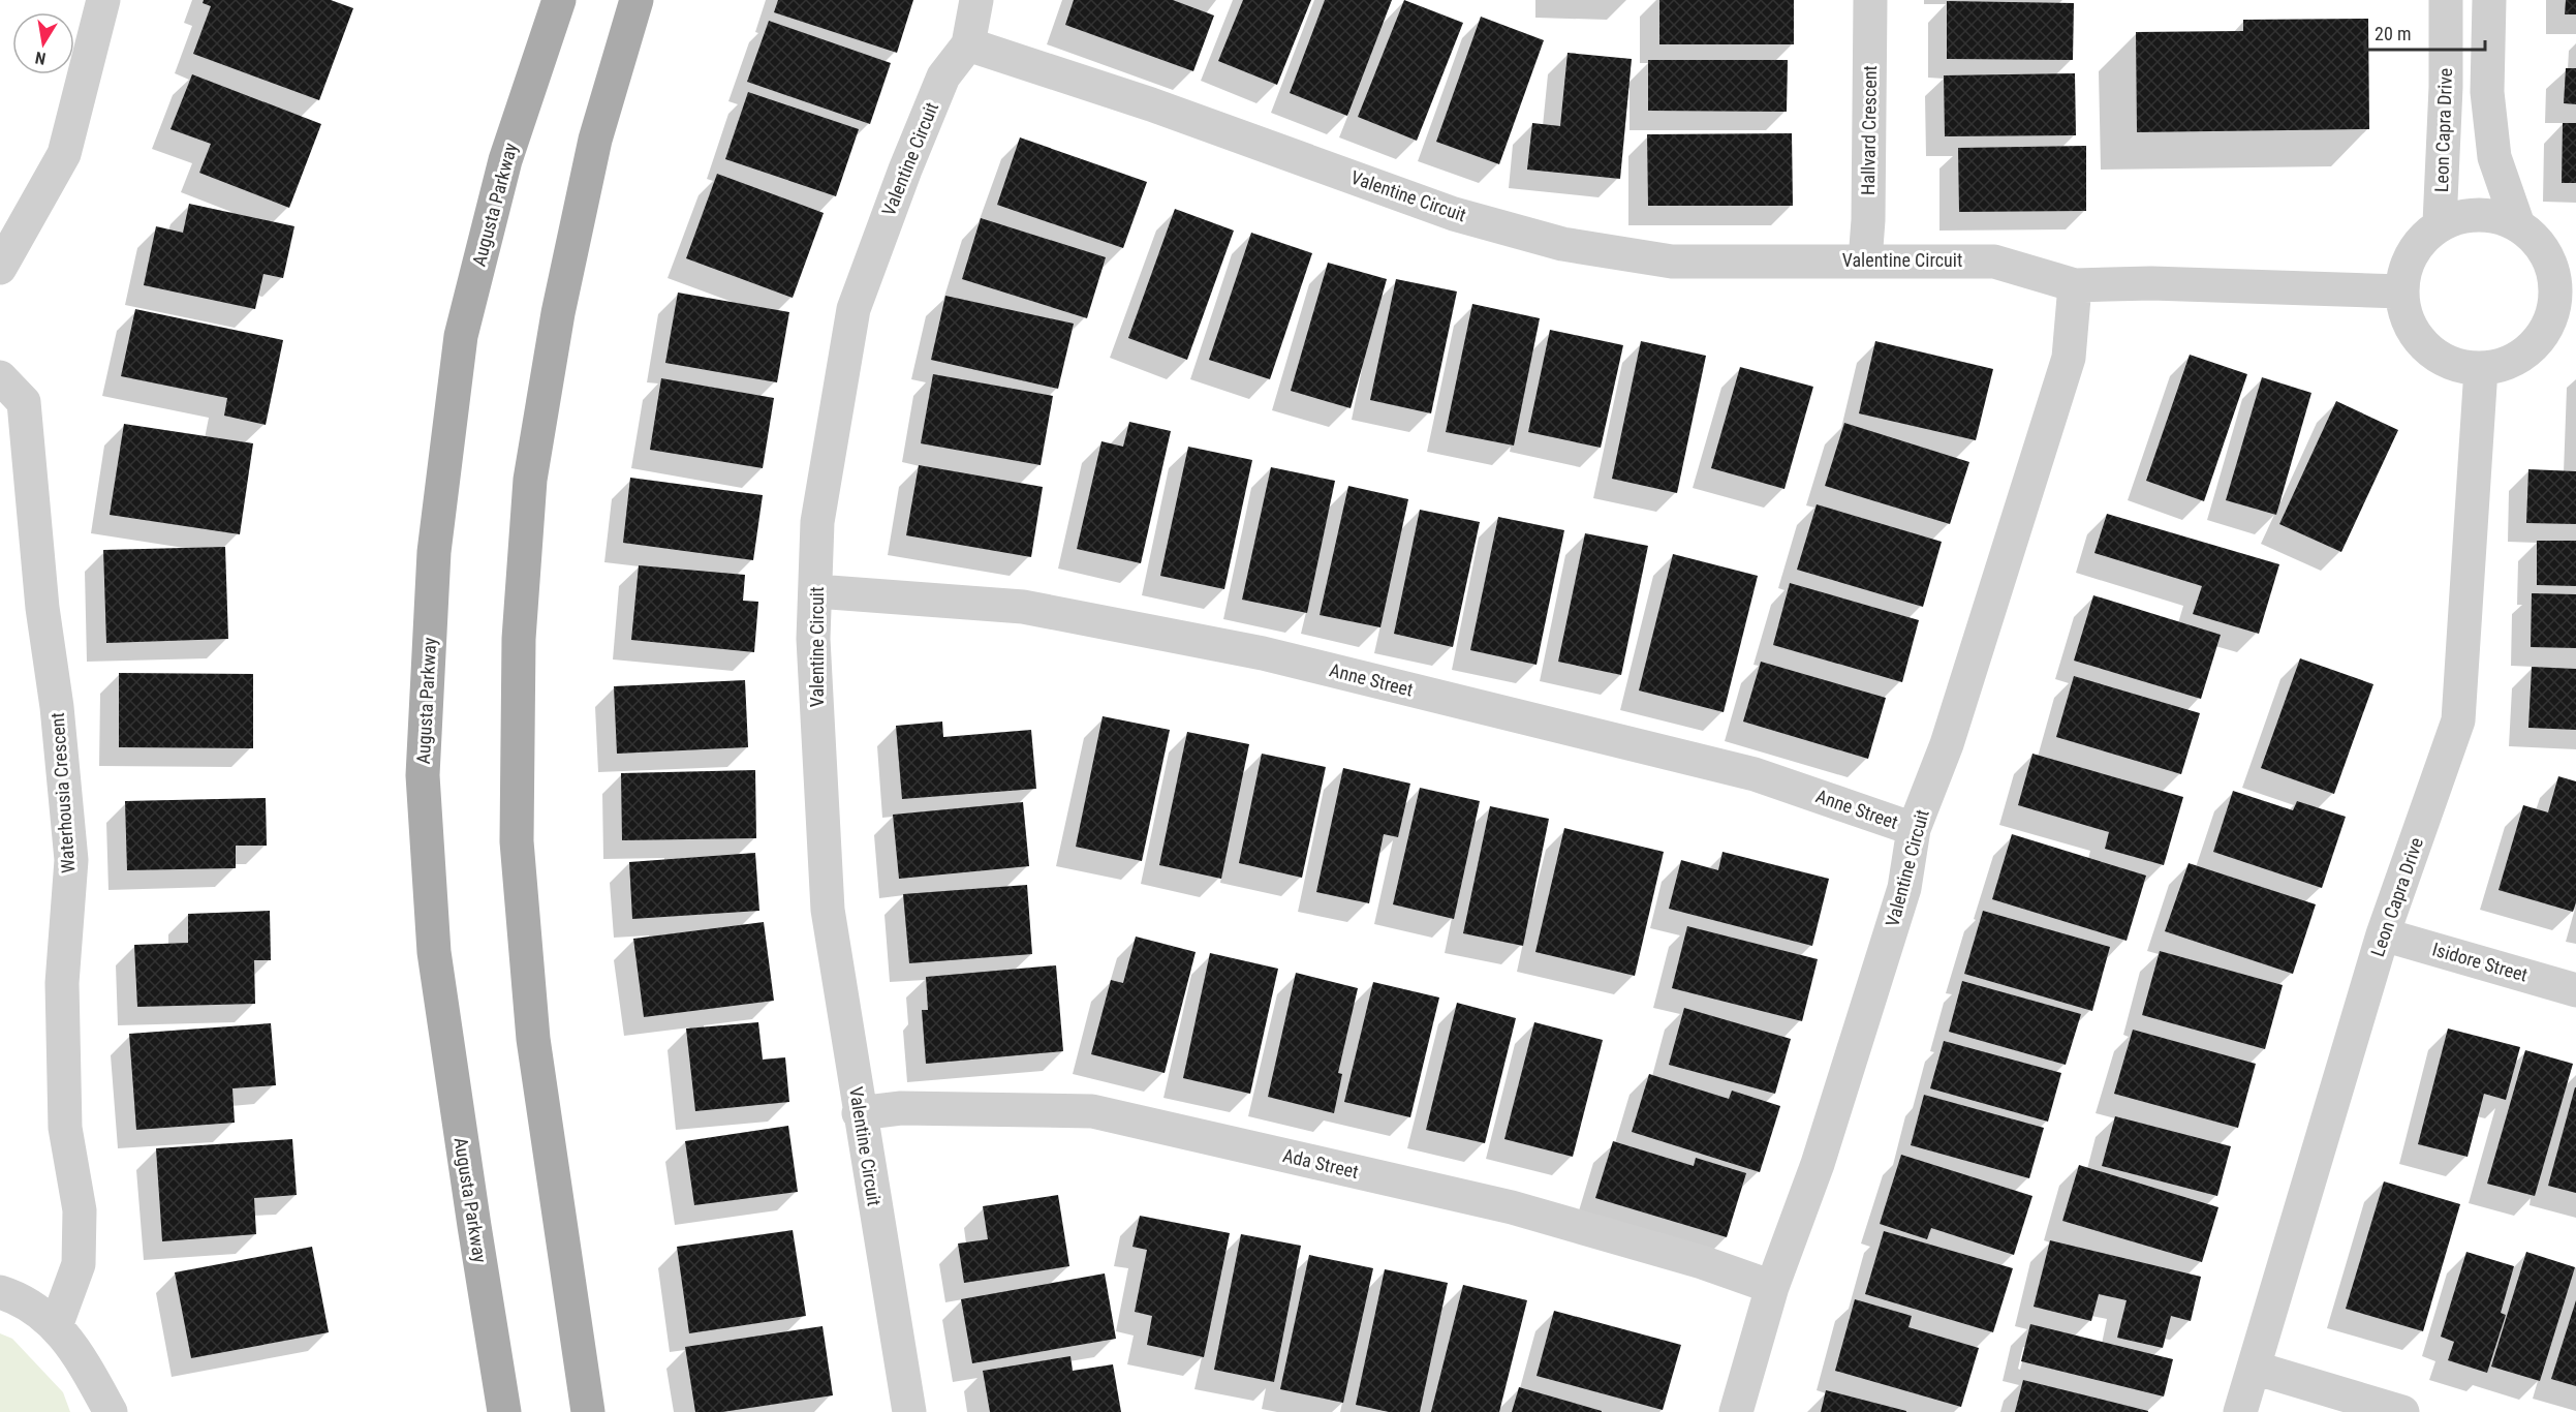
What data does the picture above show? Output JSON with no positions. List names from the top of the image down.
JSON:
{
  "streets": {
    "main road": ["Augusta Parkway"],
    "street": [
      "Hallvard Crescent",
      "Leon Capra Drive",
      "Valentine Circuit",
      "Anne Street",
      "Waterhousia Crescent",
      "Isidore Street",
      "Ada Street"
    ]
  },
  "crossings": [
    ["Hallvard Crescent", "Valentine Circuit"],
    ["Leon Capra Drive", "Valentine Circuit"],
    ["Leon Capra Drive", "Isidore Street"],
    ["Valentine Circuit", "Anne Street"],
    ["Valentine Circuit", "Ada Street"]
  ],
  "scale_bar": "20 m",
  "north": "bottom"
}
